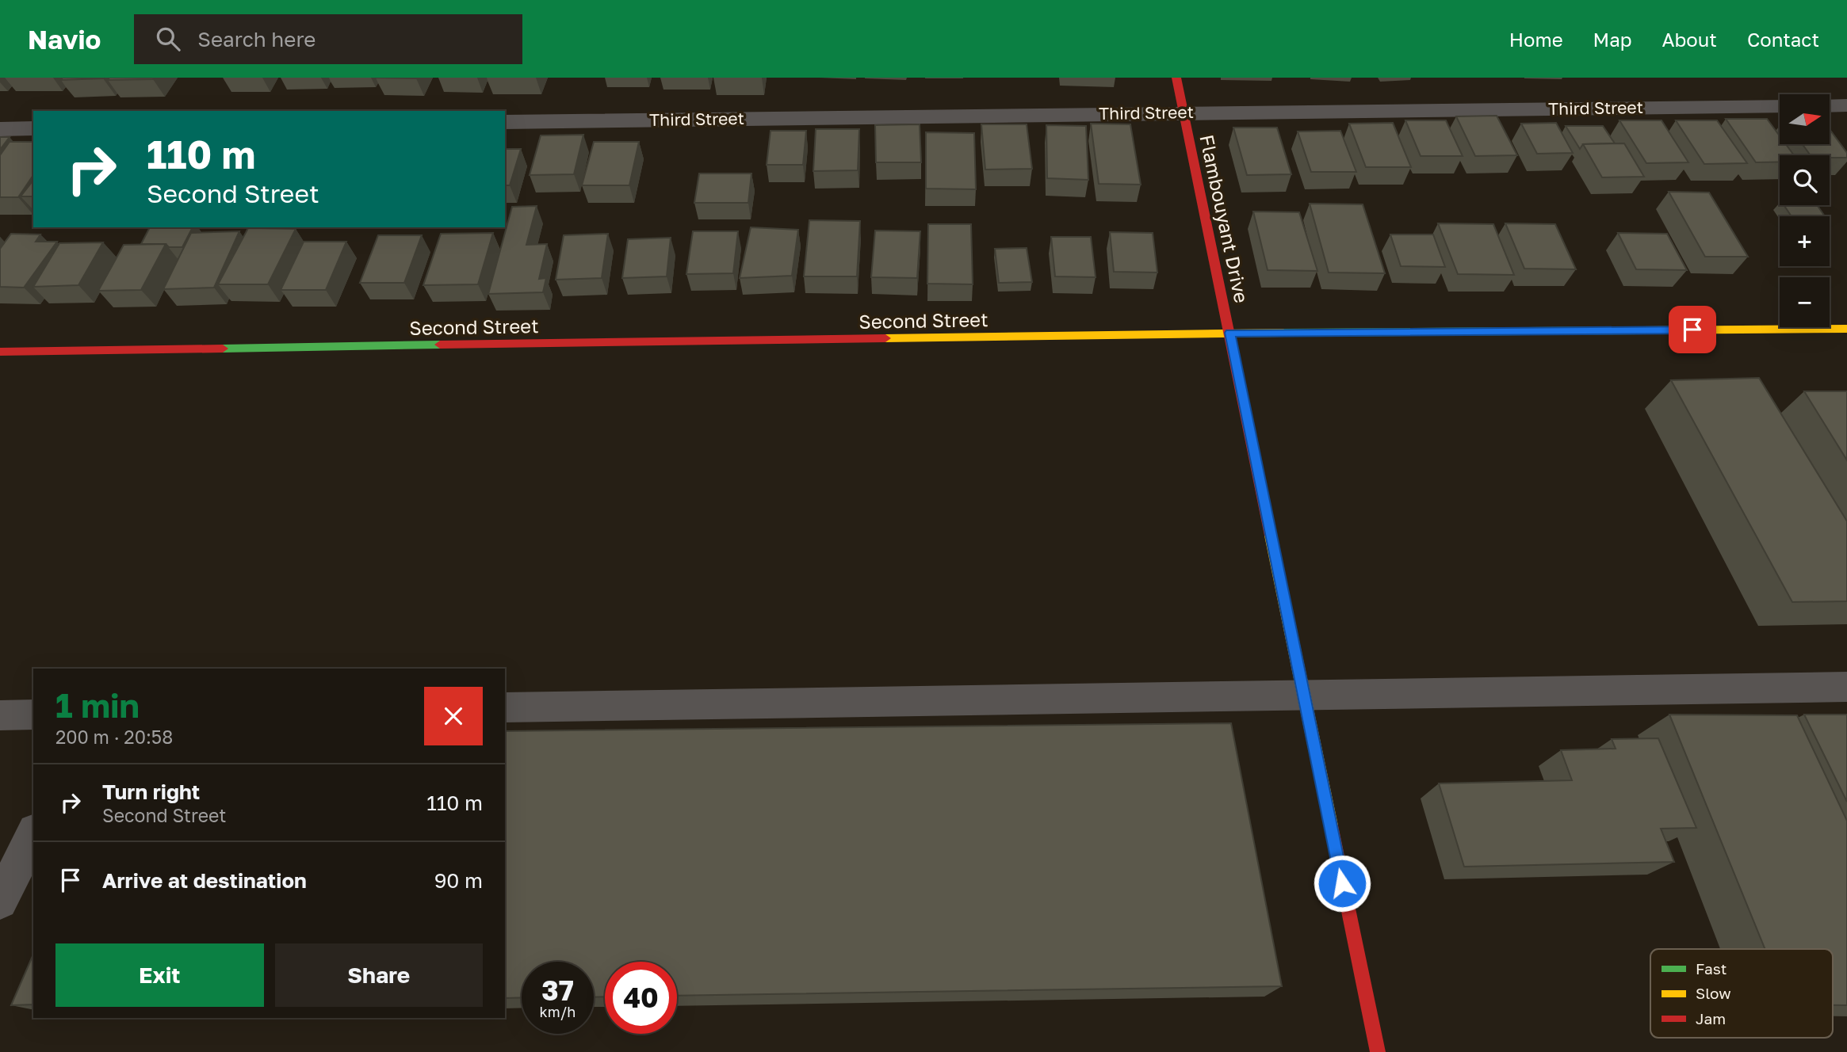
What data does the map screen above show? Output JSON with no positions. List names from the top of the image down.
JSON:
{
  "streets": {
    "street": ["Third Street", "Flambouyant Drive", "Second Street"]
  },
  "crossings": [
    ["Third Street", "Flambouyant Drive"],
    ["Flambouyant Drive", "Second Street"]
  ],
  "legend": ["Fast", "Slow", "Jam"],
  "north": "right",
  "page": {
    "header": "Navio",
    "search": "Search here",
    "nav": [
      "Home",
      "Map",
      "About",
      "Contact"
    ],
    "map_buttons": ["+", "−"],
    "turn": ["110 m", "Second Street"],
    "heading": ["1 min", "200 m · 20:58"],
    "list": [
      {
        "name": "Turn right",
        "note": "Second Street",
        "value": "110 m"
      },
      {
        "name": "Arrive at destination",
        "value": "90 m"
      }
    ],
    "buttons": ["Exit", "Share"],
    "speed": "37 km/h",
    "limit": "40"
  }
}
